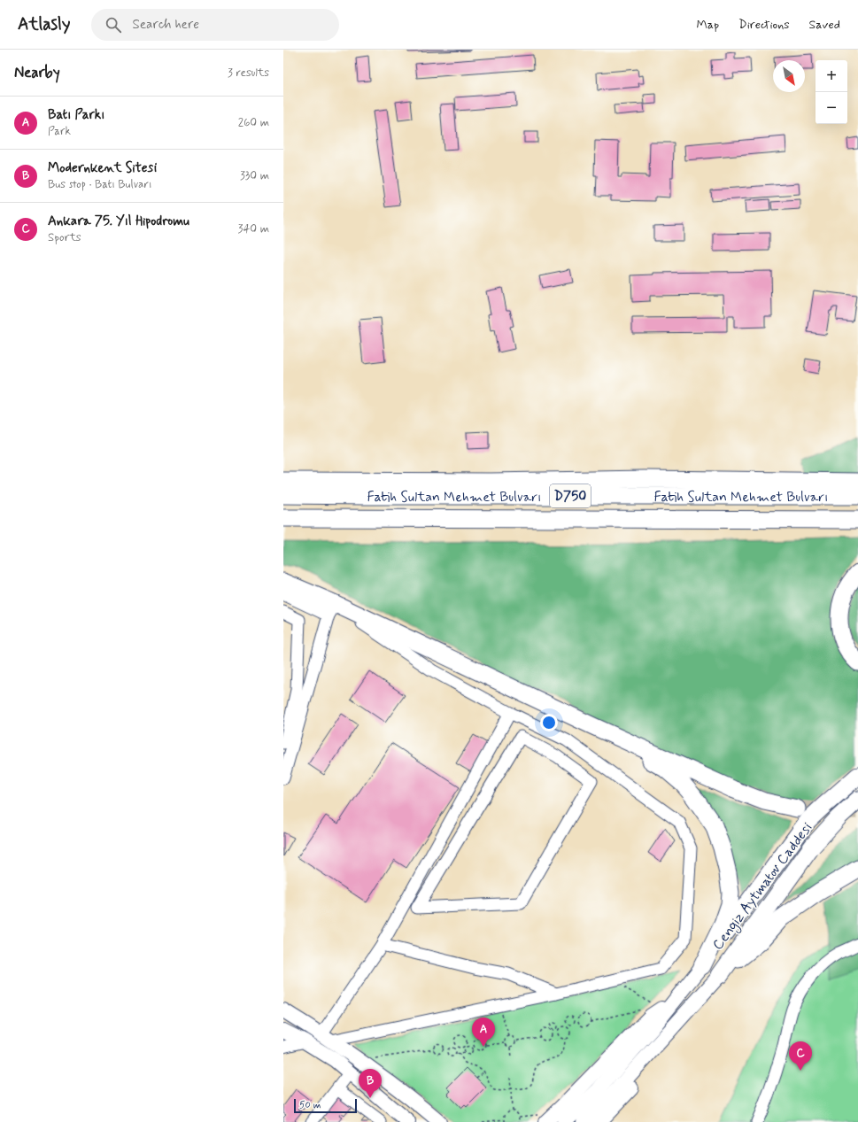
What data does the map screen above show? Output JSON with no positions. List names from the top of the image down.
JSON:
{
  "streets": {
    "highway": ["Fatih Sultan Mehmet Bulvarı", "D750", "Cengiz Aytmatov Caddesi"]
  },
  "scale_bar": "50 m",
  "north": "bottom right",
  "page": {
    "header": "Atlasly",
    "search": "Search here",
    "nav": ["Map", "Directions", "Saved"],
    "heading": ["Nearby", "3 results"],
    "map_buttons": ["+", "−"],
    "list": [
      {
        "mark": "A",
        "name": "Batı Parkı",
        "note": "Park",
        "value": "260 m"
      },
      {
        "mark": "B",
        "name": "Modernkent Sitesi",
        "note": "Bus stop · Batı Bulvarı",
        "value": "330 m"
      },
      {
        "mark": "C",
        "name": "Ankara 75. Yıl Hipodromu",
        "note": "Sports",
        "value": "340 m"
      }
    ],
    "pins": ["A", "C", "B"],
    "scale": "50 m"
  }
}
